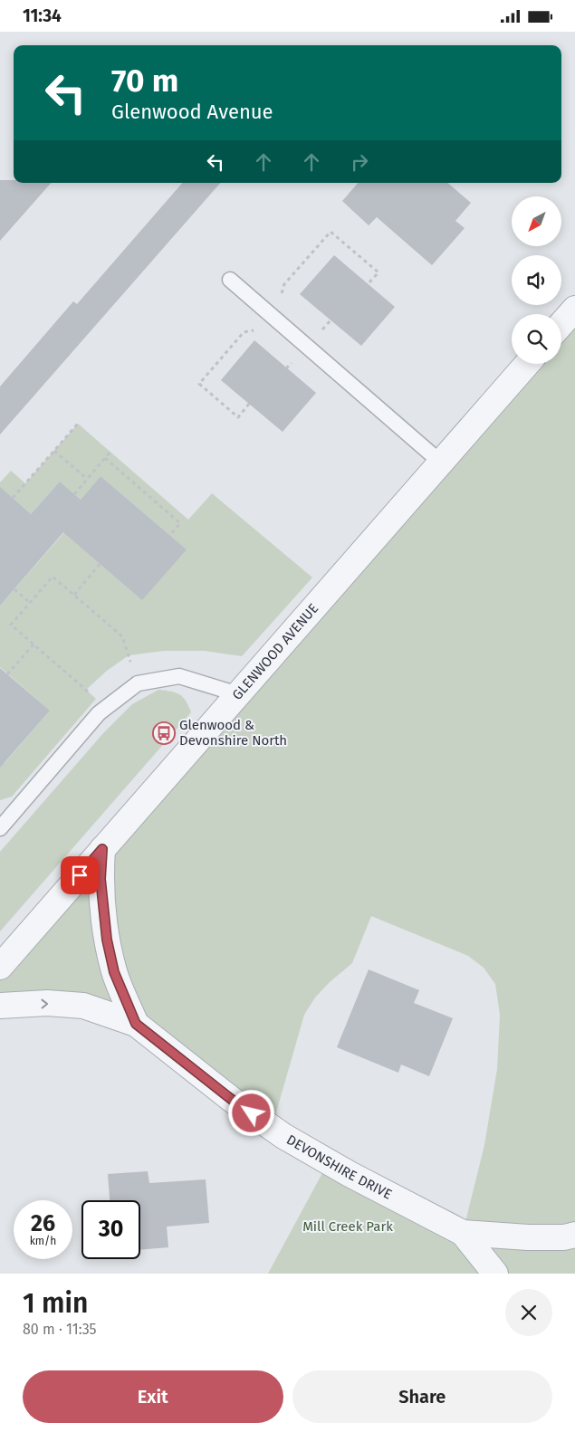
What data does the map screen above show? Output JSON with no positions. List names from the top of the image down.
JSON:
{
  "streets": {
    "street": ["GLENWOOD AVENUE", "DEVONSHIRE DRIVE"]
  },
  "crossings": [
    ["GLENWOOD AVENUE", "DEVONSHIRE DRIVE"]
  ],
  "parks": ["Mill Creek Park"],
  "places": {
    "bus stop": ["Glenwood & Devonshire North"]
  },
  "north": "bottom left",
  "page": {
    "status": "11:34",
    "turn": ["70 m", "Glenwood Avenue"],
    "speed": "26 km/h",
    "limit": "30",
    "heading": ["1 min", "80 m · 11:35"],
    "buttons": ["Exit", "Share"]
  }
}
